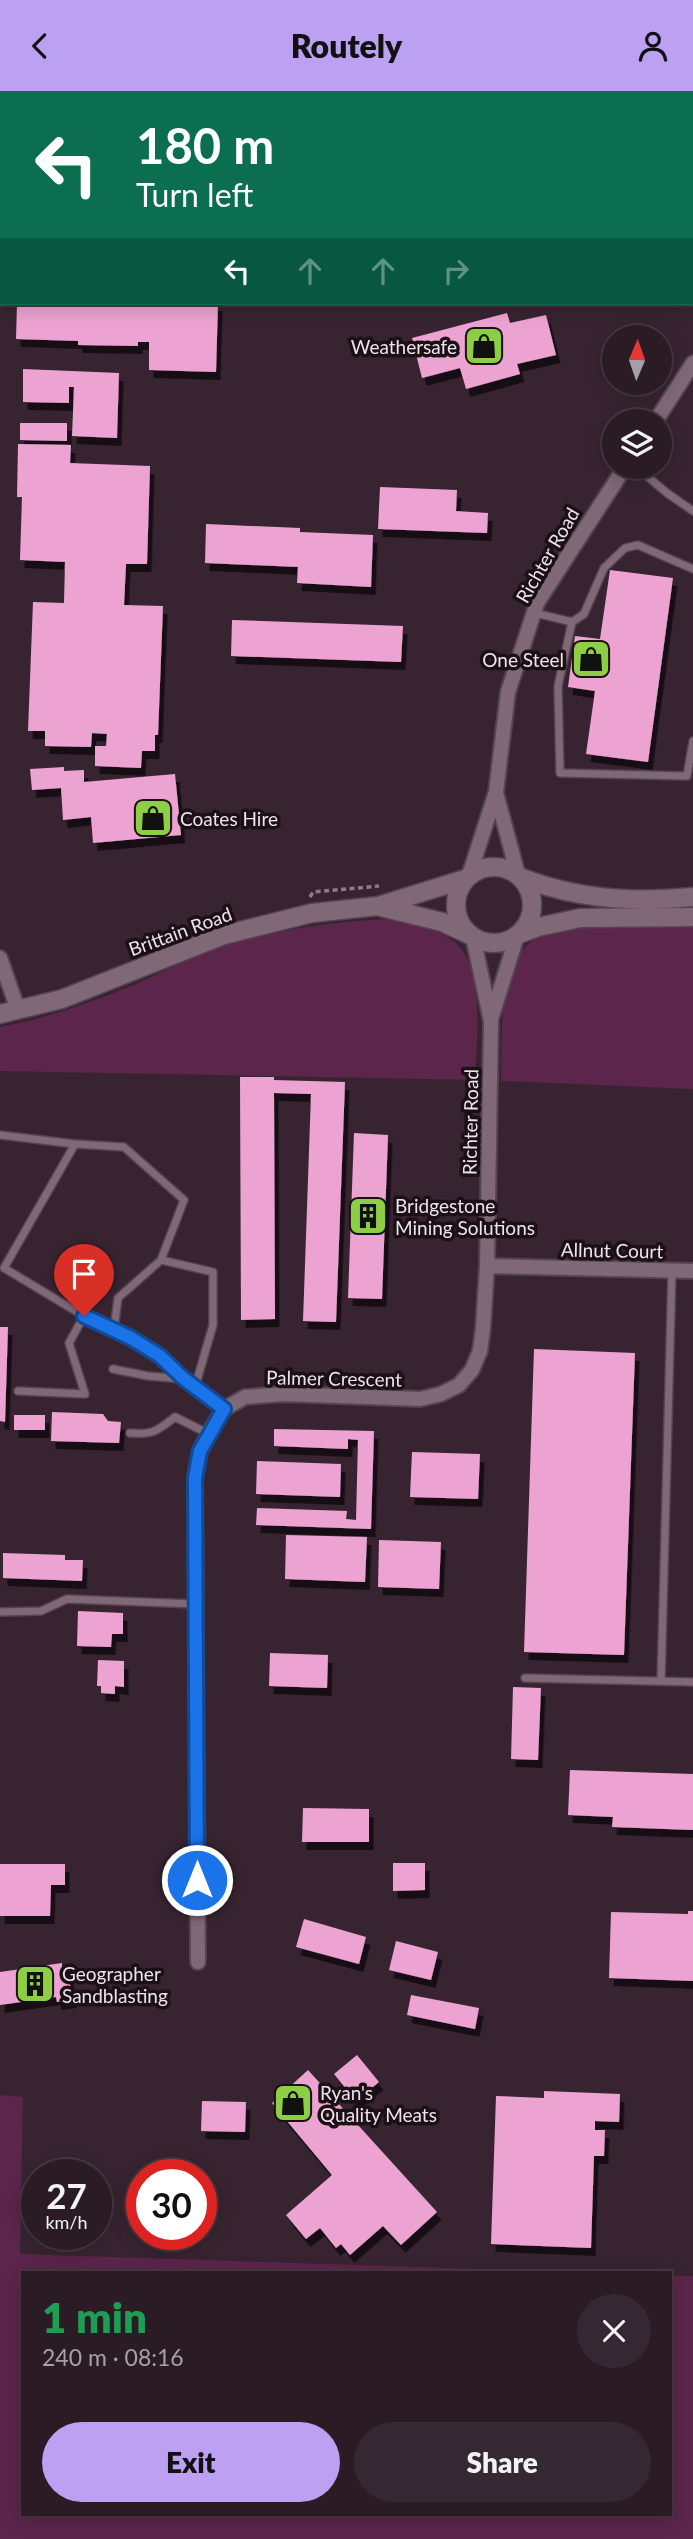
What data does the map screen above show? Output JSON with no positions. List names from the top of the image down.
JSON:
{
  "streets": {
    "main road": ["Brittain Road"],
    "street": ["Richter Road", "Allnut Court", "Palmer Crescent"]
  },
  "crossings": [
    ["Richter Road", "Brittain Road"],
    ["Richter Road", "Allnut Court"],
    ["Richter Road", "Palmer Crescent"],
    ["Allnut Court", "Palmer Crescent"]
  ],
  "places": {
    "shop": [
      "Weathersafe",
      "One Steel",
      "Coates Hire",
      "Ryan's Quality Meats"
    ],
    "building": ["Bridgestone Mining Solutions", "Geographer Sandblasting"]
  },
  "north": "top",
  "page": {
    "header": "Routely",
    "turn": ["180 m", "Turn left"],
    "speed": "27 km/h",
    "limit": "30",
    "heading": ["1 min", "240 m · 08:16"],
    "buttons": ["Exit", "Share"]
  }
}
